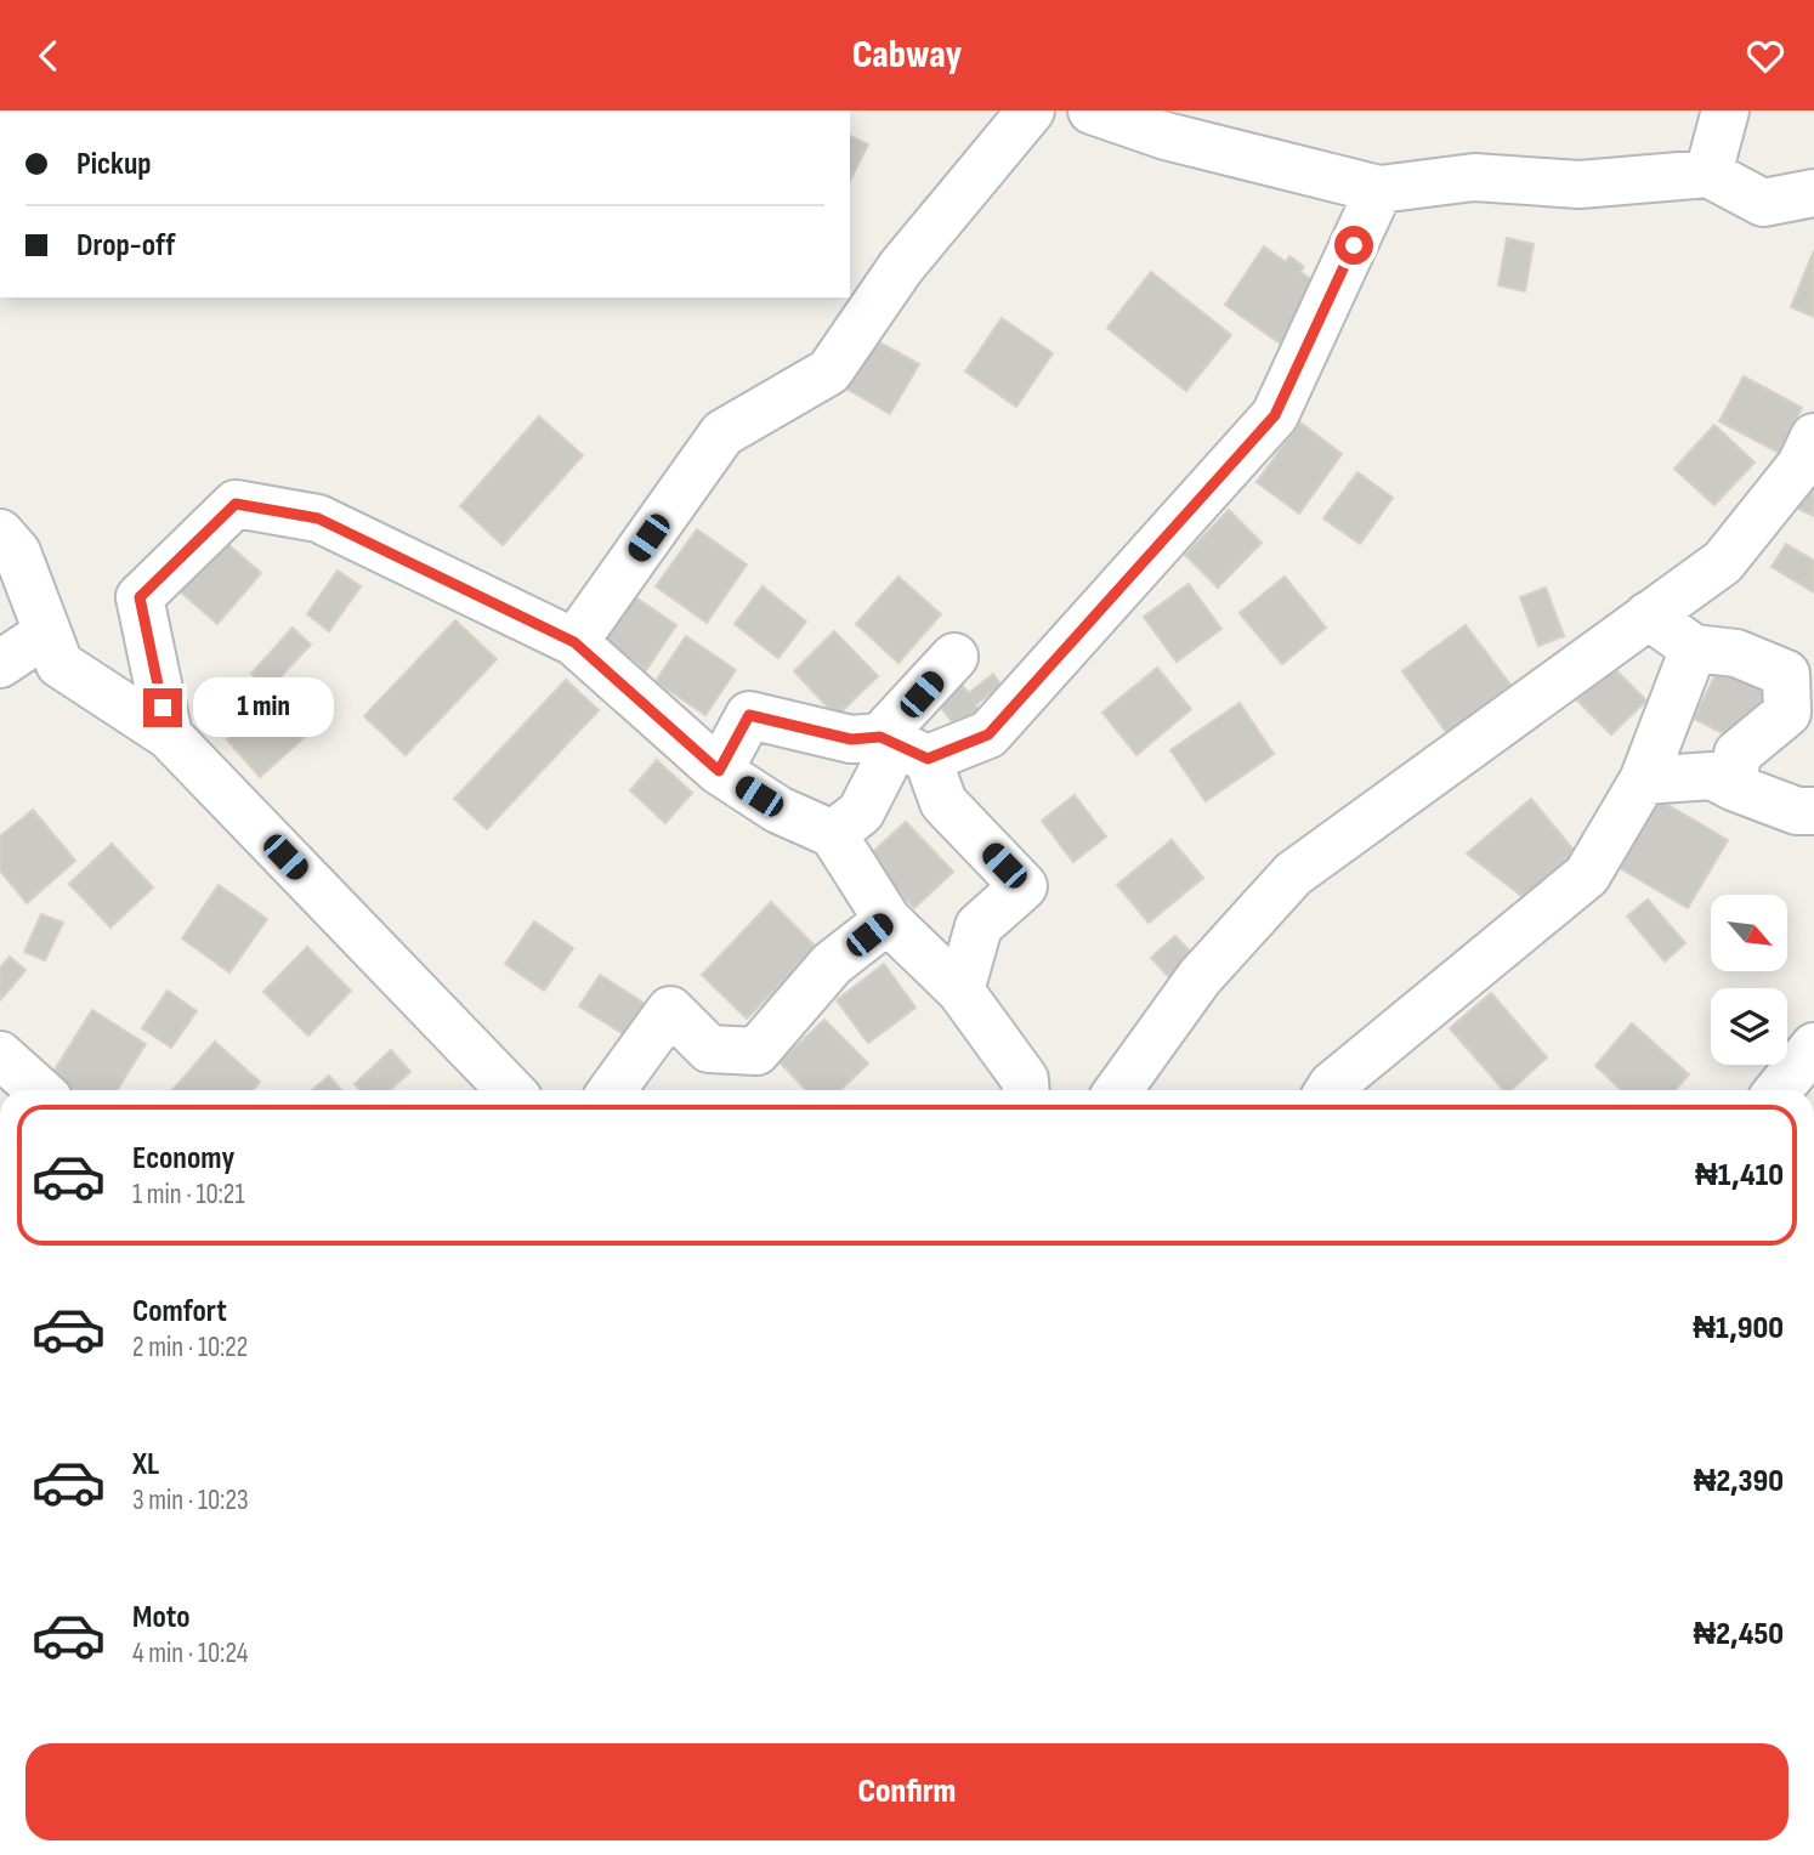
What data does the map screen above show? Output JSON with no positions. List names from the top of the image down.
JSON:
{
  "north": "bottom right",
  "page": {
    "header": "Cabway",
    "banner": ["Pickup", "Drop-off"],
    "bubble": "1 min",
    "list": [
      {
        "name": "Economy",
        "note": "1 min · 10:21",
        "value": "₦1,410"
      },
      {
        "name": "Comfort",
        "note": "2 min · 10:22",
        "value": "₦1,900"
      },
      {
        "name": "XL",
        "note": "3 min · 10:23",
        "value": "₦2,390"
      },
      {
        "name": "Moto",
        "note": "4 min · 10:24",
        "value": "₦2,450"
      }
    ],
    "buttons": "Confirm"
  }
}
